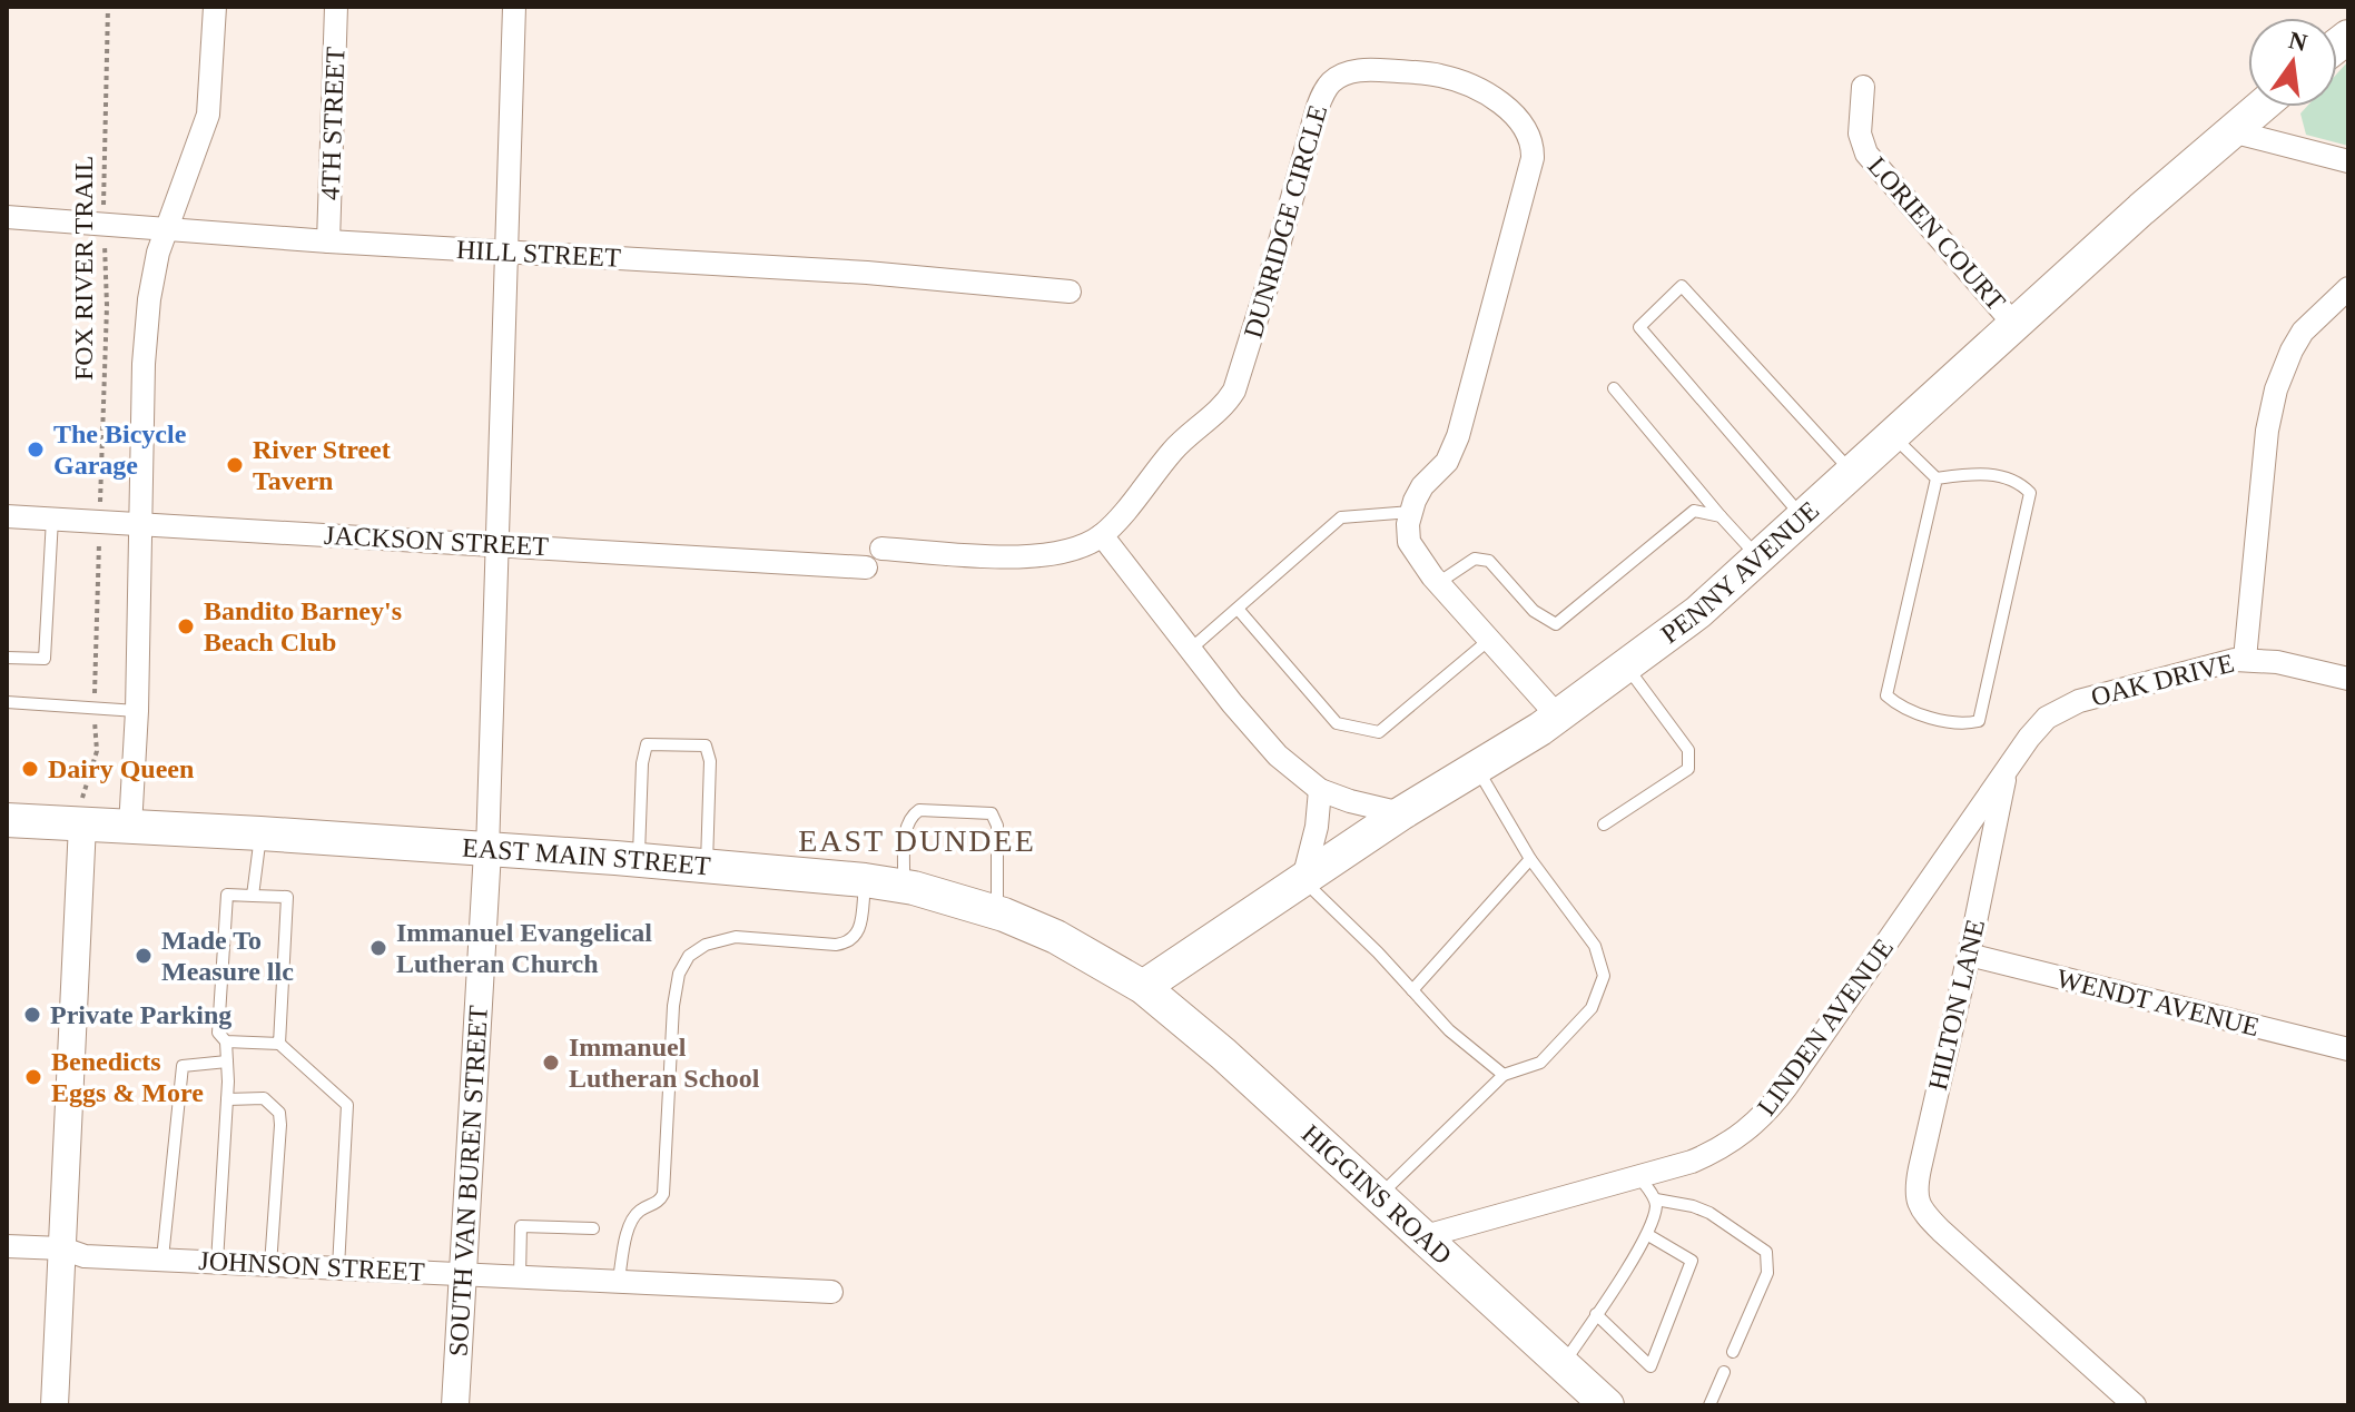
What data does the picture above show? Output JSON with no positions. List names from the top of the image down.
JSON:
{
  "streets": {
    "main road": ["PENNY AVENUE", "EAST MAIN STREET", "HIGGINS ROAD"],
    "street": [
      "4TH STREET",
      "DUNRIDGE CIRCLE",
      "LORIEN COURT",
      "HILL STREET",
      "JACKSON STREET",
      "OAK DRIVE",
      "WENDT AVENUE",
      "HILTON LANE",
      "LINDEN AVENUE",
      "SOUTH VAN BUREN STREET",
      "JOHNSON STREET"
    ],
    "path": ["FOX RIVER TRAIL"]
  },
  "crossings": [
    ["4TH STREET", "HILL STREET"],
    ["LORIEN COURT", "PENNY AVENUE"],
    ["HILL STREET", "FOX RIVER TRAIL"],
    ["FOX RIVER TRAIL", "JACKSON STREET"],
    ["FOX RIVER TRAIL", "EAST MAIN STREET"],
    ["PENNY AVENUE", "EAST MAIN STREET"],
    ["PENNY AVENUE", "HIGGINS ROAD"],
    ["OAK DRIVE", "HILTON LANE"],
    ["OAK DRIVE", "LINDEN AVENUE"],
    ["EAST MAIN STREET", "SOUTH VAN BUREN STREET"],
    ["EAST MAIN STREET", "HIGGINS ROAD"],
    ["WENDT AVENUE", "HILTON LANE"],
    ["HILTON LANE", "LINDEN AVENUE"],
    ["LINDEN AVENUE", "HIGGINS ROAD"],
    ["SOUTH VAN BUREN STREET", "JOHNSON STREET"]
  ],
  "districts": ["EAST DUNDEE"],
  "places": [
    "The Bicycle Garage",
    "River Street Tavern",
    "Bandito Barney's Beach Club",
    "Dairy Queen",
    "Immanuel Evangelical Lutheran Church",
    "Made To Measure llc",
    "Private Parking",
    "Immanuel Lutheran School",
    "Benedicts Eggs & More"
  ],
  "north": "top"
}
